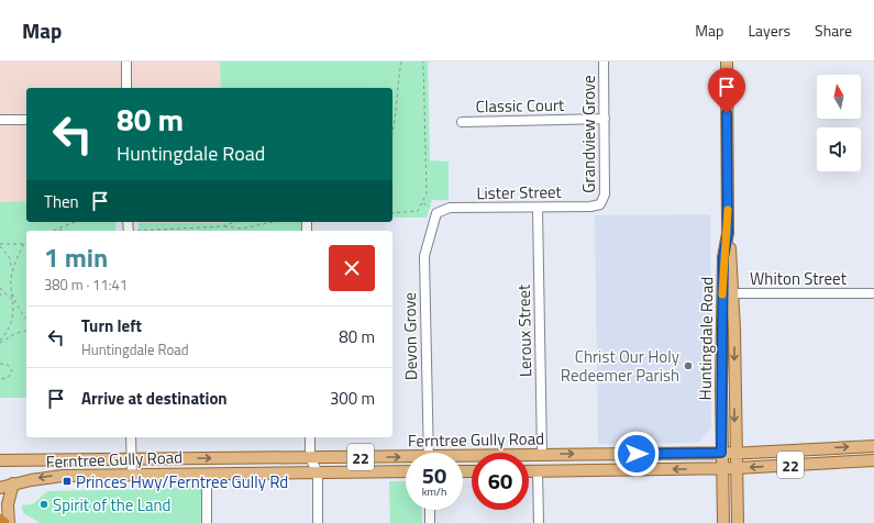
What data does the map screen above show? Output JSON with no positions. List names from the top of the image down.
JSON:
{
  "streets": {
    "main road": ["Huntingdale Road", "Ferntree Gully Road", "22"],
    "street": [
      "Classic Court",
      "Grandview Grove",
      "Lister Street",
      "Whiton Street",
      "Leroux Street",
      "Devon Grove"
    ]
  },
  "crossings": [
    ["Classic Court", "Grandview Grove"],
    ["Grandview Grove", "Lister Street"],
    ["Lister Street", "Leroux Street"],
    ["Lister Street", "Devon Grove"],
    ["Whiton Street", "Huntingdale Road"],
    ["Leroux Street", "Ferntree Gully Road"],
    ["Huntingdale Road", "Ferntree Gully Road"]
  ],
  "places": {
    "other": ["Christ Our Holy Redeemer Parish", "Spirit of the Land"],
    "transit": ["Princes Hwy/Ferntree Gully Rd"]
  },
  "north": "top",
  "page": {
    "header": "Map",
    "nav": ["Map", "Layers", "Share"],
    "turn": ["80 m", "Huntingdale Road"],
    "then": "Then",
    "heading": ["1 min", "380 m · 11:41"],
    "list": [
      {
        "name": "Turn left",
        "note": "Huntingdale Road",
        "value": "80 m"
      },
      {
        "name": "Arrive at destination",
        "value": "300 m"
      }
    ],
    "speed": "50 km/h",
    "limit": "60"
  }
}
